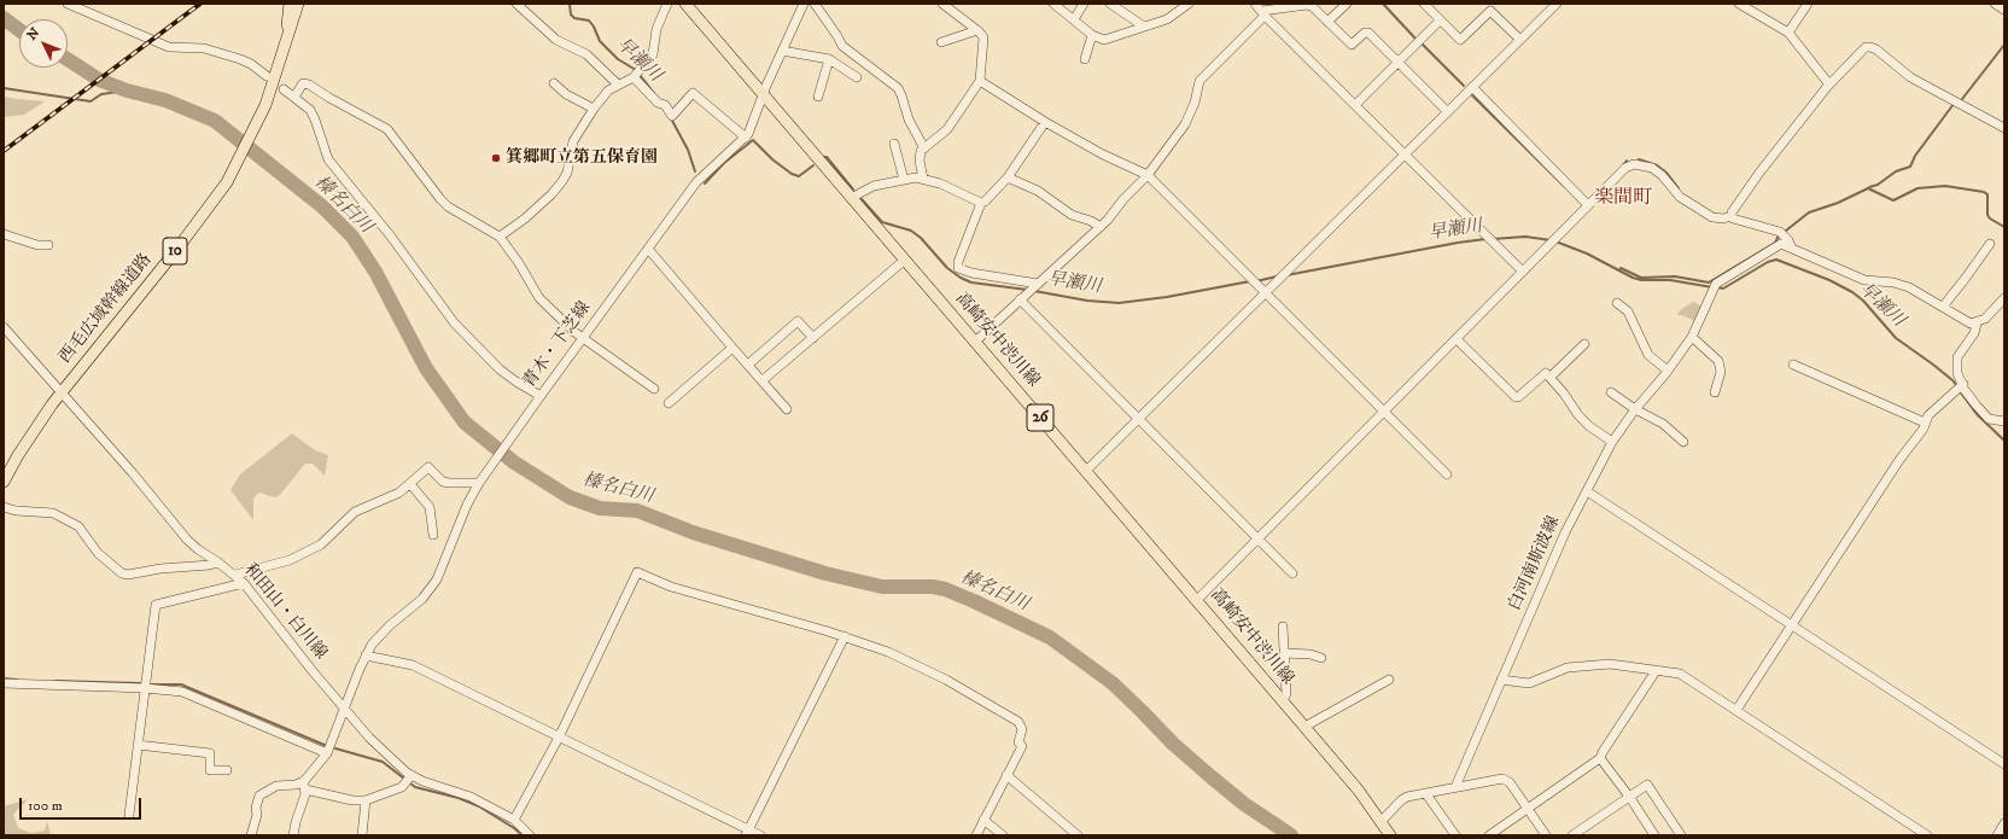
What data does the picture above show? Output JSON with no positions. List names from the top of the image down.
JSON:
{
  "streets": {
    "main road": [
      "10",
      "西毛広域幹線道路",
      "高崎安中渋川線",
      "26"
    ],
    "street": ["青木・下芝線", "白河南斯波線", "和田山・白川線"]
  },
  "crossings": [
    ["西毛広域幹線道路", "和田山・白川線"],
    ["高崎安中渋川線", "青木・下芝線"],
    ["青木・下芝線", "和田山・白川線"]
  ],
  "districts": ["楽間町"],
  "water": ["早瀬川", "榛名白川"],
  "places": ["箕郷町立第五保育園"],
  "scale_bar": "100 m",
  "north": "top left"
}
